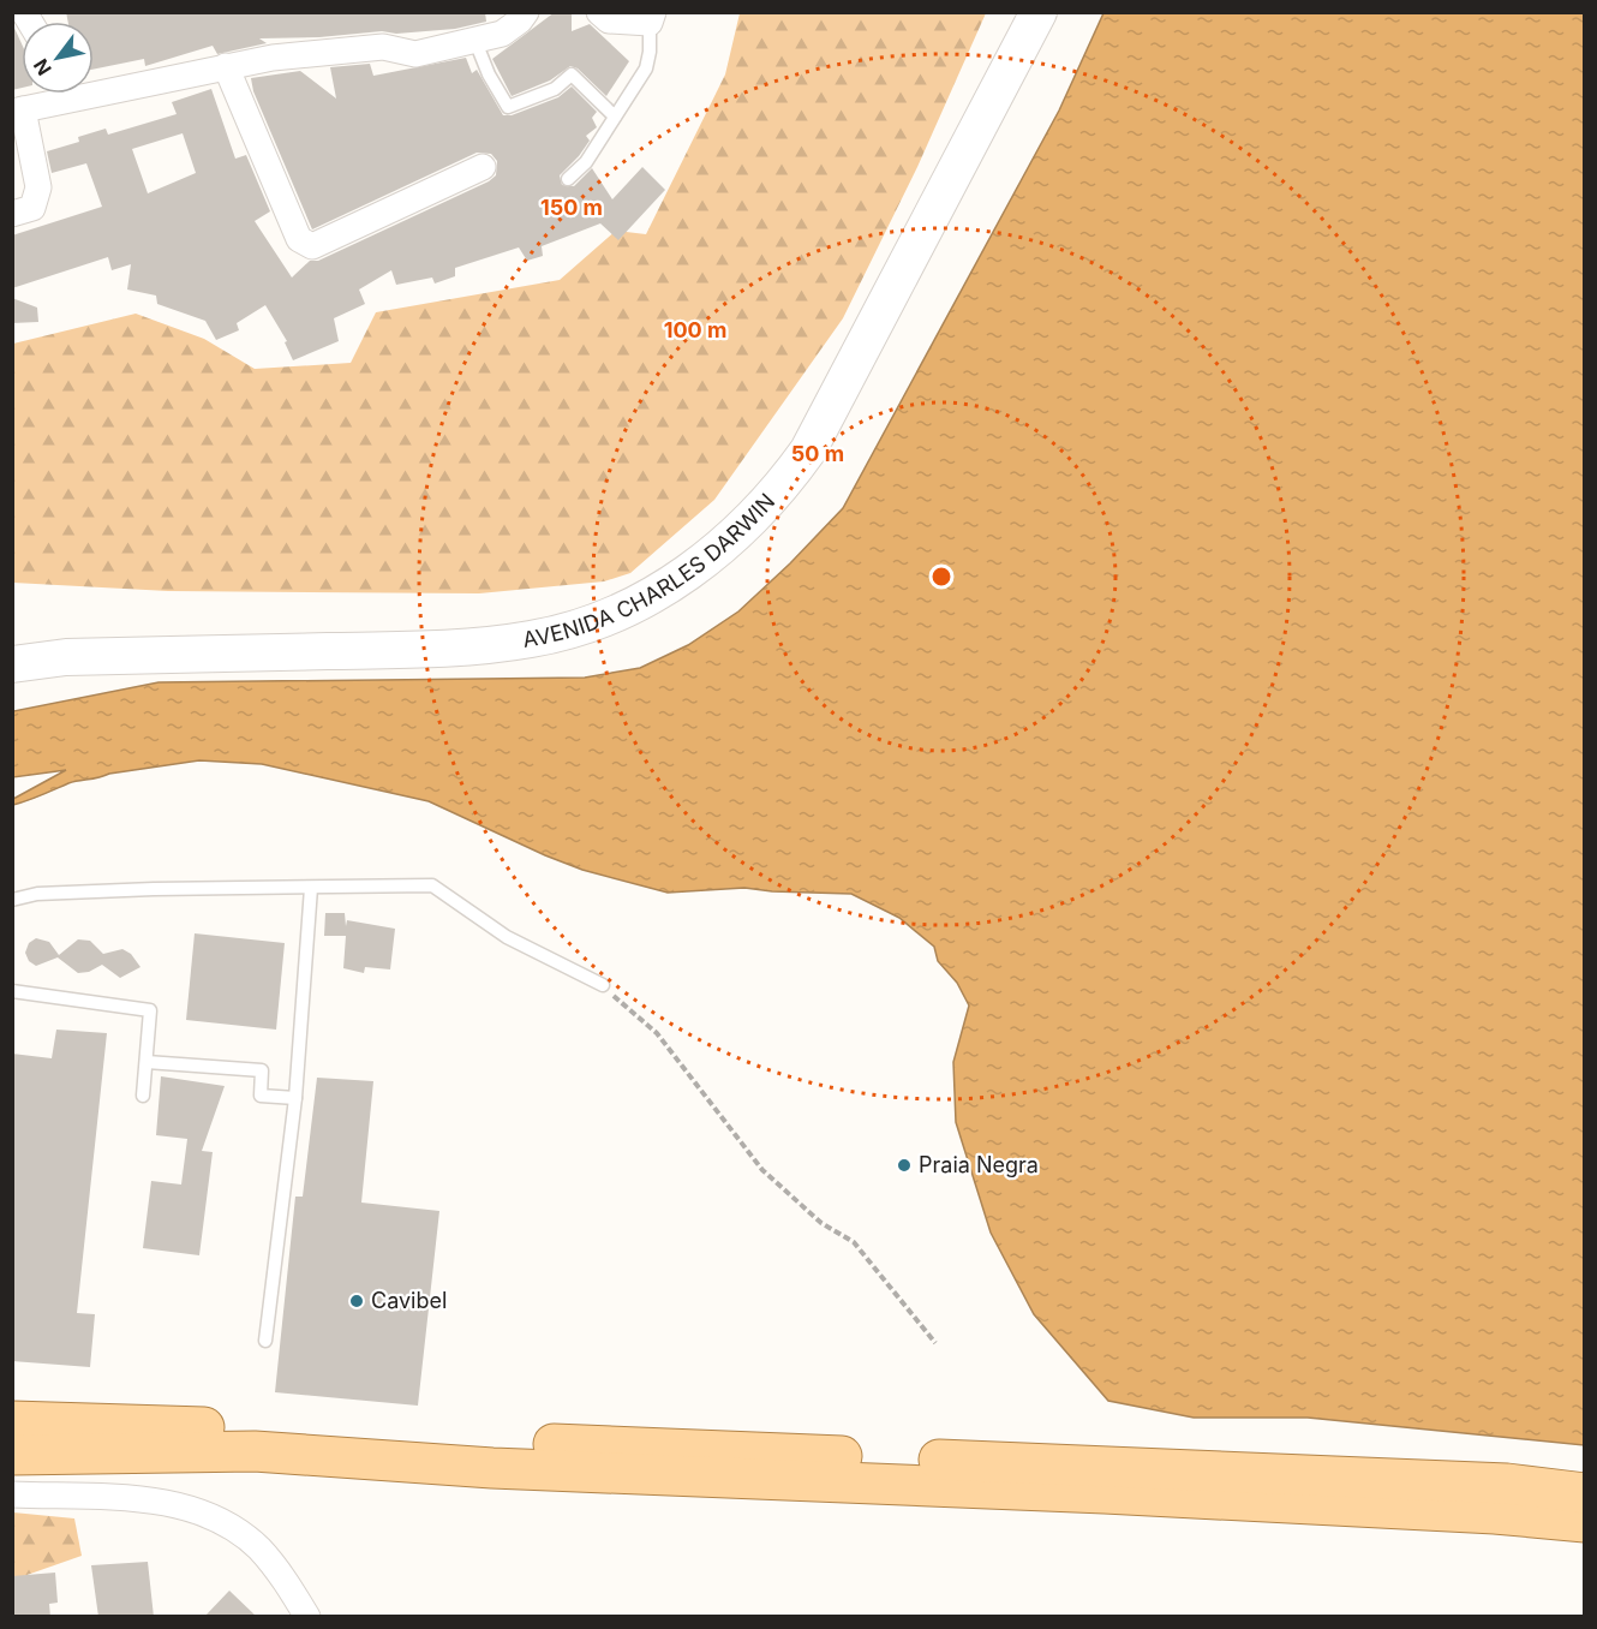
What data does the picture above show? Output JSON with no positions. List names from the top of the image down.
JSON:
{
  "streets": {
    "main road": ["AVENIDA CHARLES DARWIN"]
  },
  "places": ["Praia Negra", "Cavibel"],
  "north": "bottom left",
  "rings": ["150 m", "100 m", "50 m"]
}
